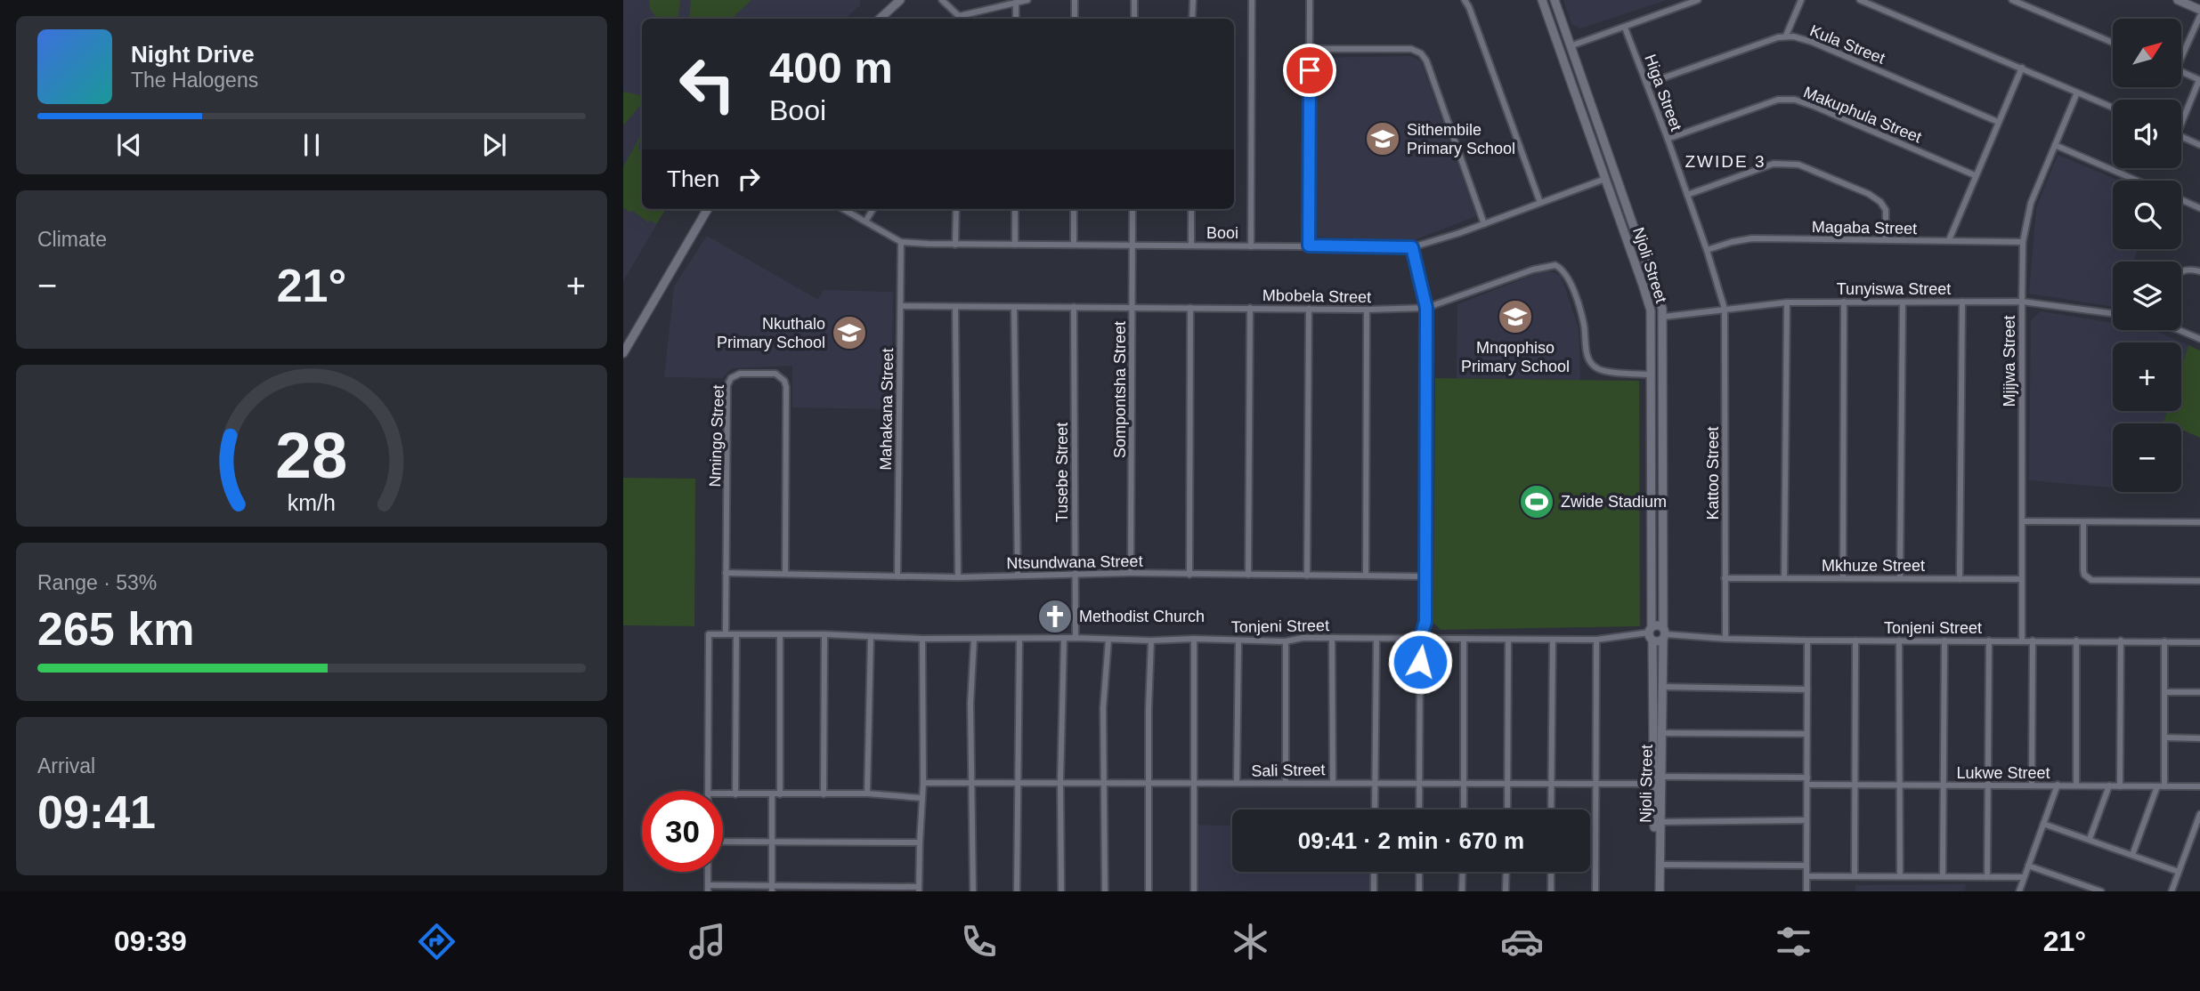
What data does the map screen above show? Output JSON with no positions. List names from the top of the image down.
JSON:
{
  "streets": {
    "main road": ["Njoli Street"],
    "street": [
      "Kula Street",
      "Higa Street",
      "Makuphula Street",
      "Magaba Street",
      "Booi",
      "Tunyiswa Street",
      "Mbobela Street",
      "Mjijwa Street",
      "Sompontsha Street",
      "Mahakana Street",
      "Nmingo Street",
      "Tusebe Street",
      "Kattoo Street",
      "Ntsundwana Street",
      "Mkhuze Street",
      "Tonjeni Street",
      "Sali Street",
      "Lukwe Street"
    ]
  },
  "crossings": [
    ["Kula Street", "Higa Street"],
    ["Higa Street", "Makuphula Street"],
    ["Higa Street", "Magaba Street"],
    ["Higa Street", "Tunyiswa Street"],
    ["Higa Street", "Kattoo Street"],
    ["Magaba Street", "Mjijwa Street"],
    ["Booi", "Njoli Street"],
    ["Booi", "Sompontsha Street"],
    ["Booi", "Mahakana Street"],
    ["Njoli Street", "Tunyiswa Street"],
    ["Njoli Street", "Mbobela Street"],
    ["Njoli Street", "Tonjeni Street"],
    ["Njoli Street", "Sali Street"],
    ["Njoli Street", "Lukwe Street"],
    ["Tunyiswa Street", "Mjijwa Street"],
    ["Tunyiswa Street", "Kattoo Street"],
    ["Mbobela Street", "Sompontsha Street"],
    ["Mbobela Street", "Mahakana Street"],
    ["Mbobela Street", "Tusebe Street"],
    ["Mjijwa Street", "Mkhuze Street"],
    ["Mjijwa Street", "Tonjeni Street"],
    ["Sompontsha Street", "Ntsundwana Street"],
    ["Mahakana Street", "Ntsundwana Street"],
    ["Nmingo Street", "Ntsundwana Street"],
    ["Nmingo Street", "Tonjeni Street"],
    ["Tusebe Street", "Ntsundwana Street"],
    ["Tusebe Street", "Tonjeni Street"],
    ["Kattoo Street", "Mkhuze Street"],
    ["Kattoo Street", "Tonjeni Street"]
  ],
  "districts": ["ZWIDE 3"],
  "places": {
    "school or university": ["Sithembile Primary School", "Mnqophiso Primary School", "Nkuthalo Primary School"],
    "sports": ["Zwide Stadium"],
    "church": ["Methodist Church"]
  },
  "north": "top right",
  "page": {
    "map_buttons": ["+", "−"],
    "turn": ["400 m", "Booi"],
    "song": ["Night Drive", "The Halogens"],
    "then": "Then",
    "tile": [
      "Climate",
      ["Range · 53%", "265 km"],
      ["Arrival", "09:41"]
    ],
    "heat": ["−", "21°", "+"],
    "limit": "30",
    "trip": "09:41 · 2 min · 670 m",
    "tabs": ["09:39", "21°"],
    "gauge": ["28", "km/h"]
  }
}
